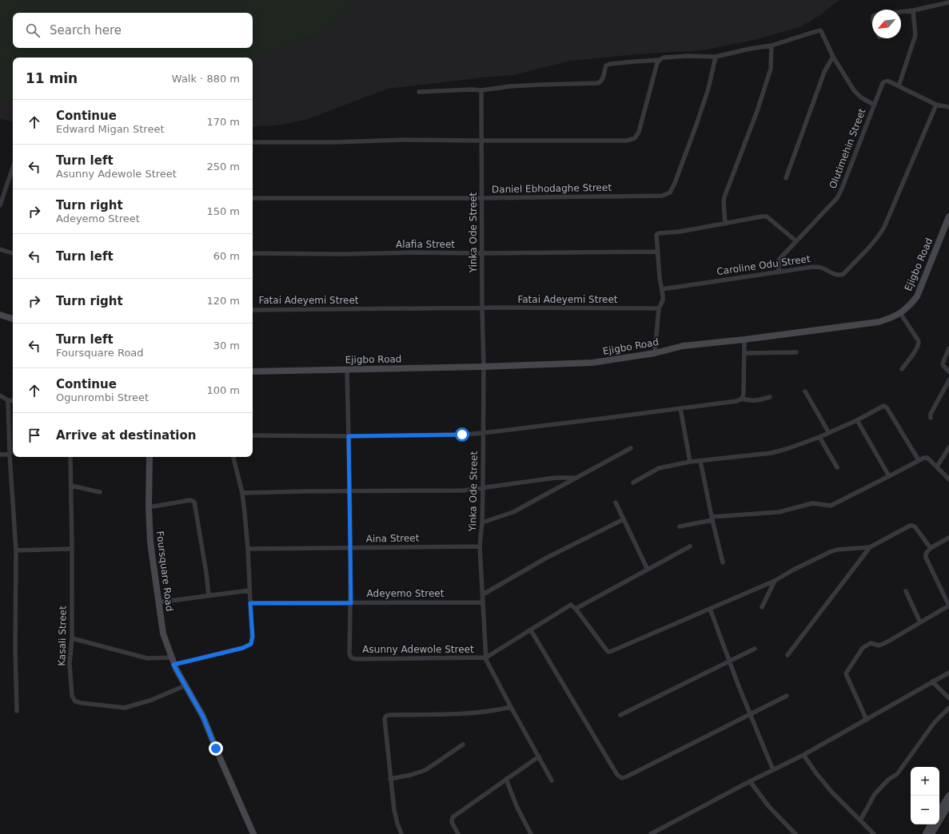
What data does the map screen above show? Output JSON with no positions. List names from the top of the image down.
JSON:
{
  "streets": {
    "street": [
      "Olutimehin Street",
      "Daniel Ebhodaghe Street",
      "Yinka Ode Street",
      "Alafia Street",
      "Ejigbo Road",
      "Caroline Odu Street",
      "Fatai Adeyemi Street",
      "Aina Street",
      "Foursquare Road",
      "Adeyemo Street",
      "Kasali Street",
      "Asunny Adewole Street"
    ]
  },
  "crossings": [
    ["Olutimehin Street", "Caroline Odu Street"],
    ["Daniel Ebhodaghe Street", "Yinka Ode Street"],
    ["Yinka Ode Street", "Alafia Street"],
    ["Yinka Ode Street", "Ejigbo Road"],
    ["Yinka Ode Street", "Fatai Adeyemi Street"],
    ["Yinka Ode Street", "Aina Street"],
    ["Yinka Ode Street", "Adeyemo Street"],
    ["Yinka Ode Street", "Asunny Adewole Street"],
    ["Ejigbo Road", "Asunny Adewole Street"],
    ["Aina Street", "Asunny Adewole Street"],
    ["Foursquare Road", "Kasali Street"],
    ["Adeyemo Street", "Asunny Adewole Street"]
  ],
  "north": "bottom left",
  "page": {
    "search": "Search here",
    "heading": ["11 min", "Walk · 880 m"],
    "list": [
      ["Continue", "Edward Migan Street", "170 m"],
      ["Turn left", "Asunny Adewole Street", "250 m"],
      ["Turn right", "Adeyemo Street", "150 m"],
      ["Turn left", "60 m"],
      ["Turn right", "120 m"],
      ["Turn left", "Foursquare Road", "30 m"],
      ["Continue", "Ogunrombi Street", "100 m"],
      "Arrive at destination"
    ],
    "map_buttons": ["+", "−"]
  }
}
